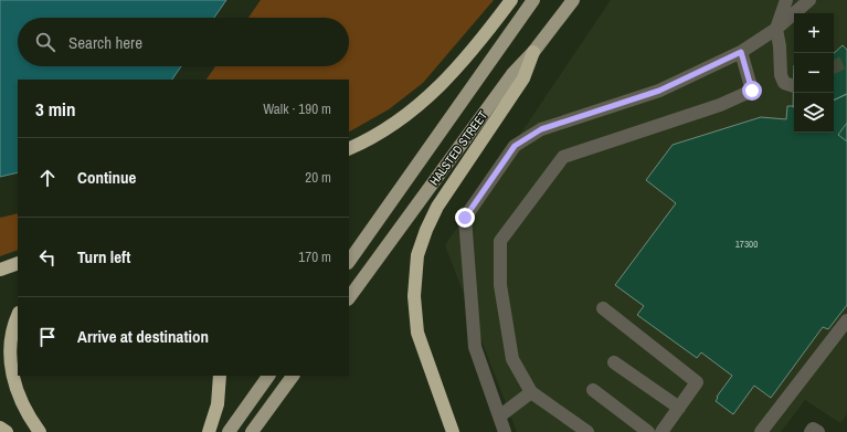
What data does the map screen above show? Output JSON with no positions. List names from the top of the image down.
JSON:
{
  "streets": {
    "main road": ["HALSTED STREET"]
  },
  "house_numbers": ["17300"],
  "page": {
    "map_buttons": ["+", "−"],
    "search": "Search here",
    "heading": ["3 min", "Walk · 190 m"],
    "list": [
      ["Continue", "20 m"],
      ["Turn left", "170 m"],
      "Arrive at destination"
    ]
  }
}
